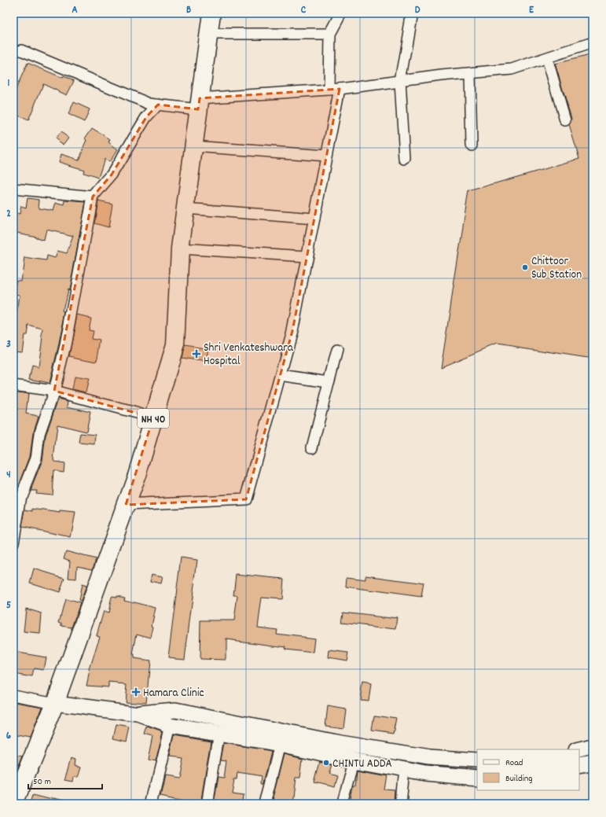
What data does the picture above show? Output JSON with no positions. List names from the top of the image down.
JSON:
{
  "streets": {
    "highway": ["NH 40"]
  },
  "places": {
    "other": ["Chittoor Sub Station", "CHINTU ADDA"],
    "health": ["Shri Venkateshwara Hospital", "Hamara Clinic"]
  },
  "legend": ["Road", "Building"],
  "scale_bar": "50 m",
  "grid": {
    "columns": [
      "A",
      "B",
      "C",
      "D",
      "E"
    ],
    "rows": [
      "1",
      "2",
      "3",
      "4",
      "5",
      "6"
    ]
  }
}
